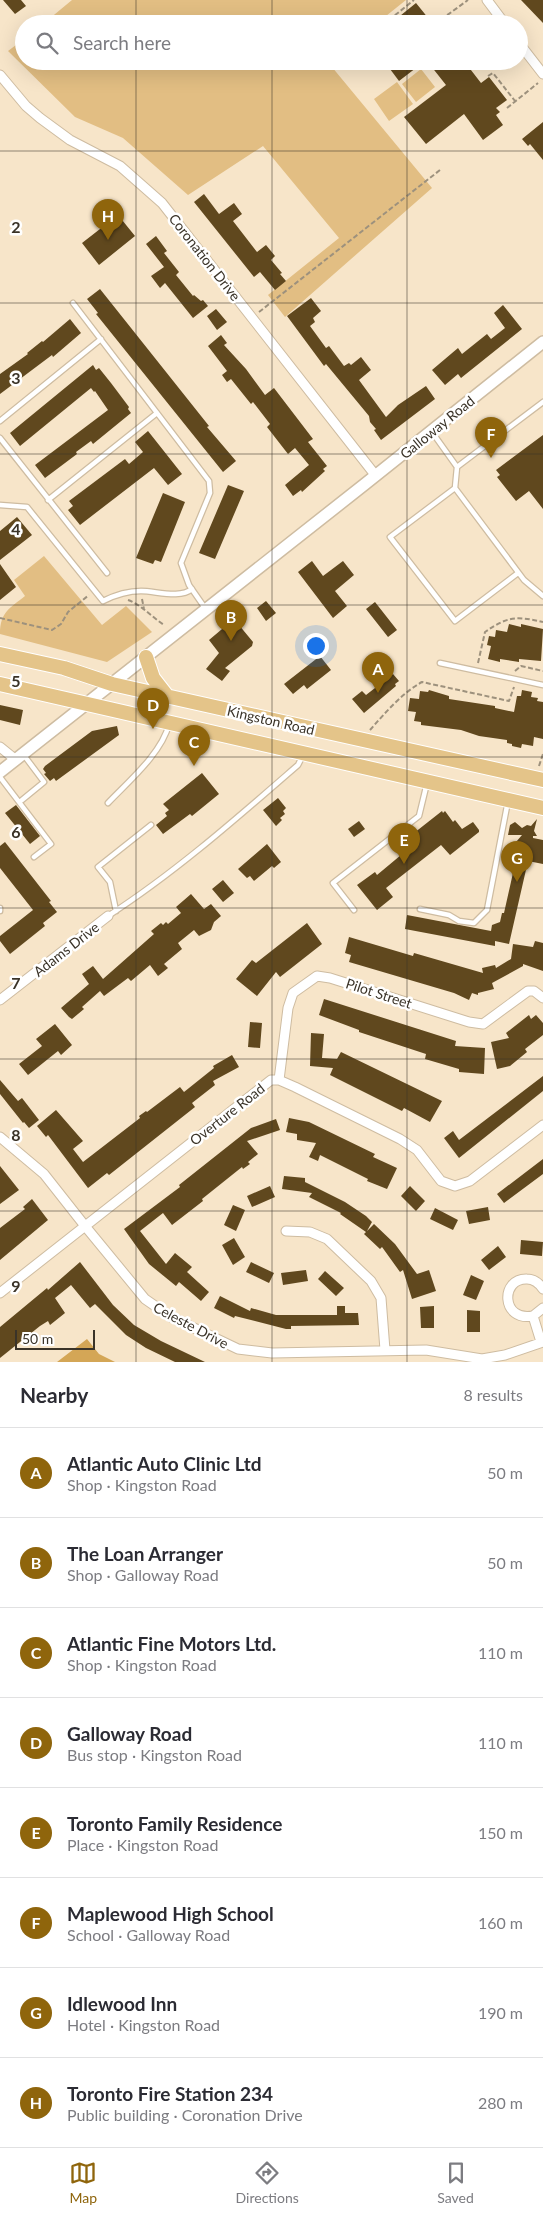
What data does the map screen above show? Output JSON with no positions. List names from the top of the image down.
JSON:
{
  "streets": {
    "main road": ["Kingston Road"],
    "street": [
      "Coronation Drive",
      "Galloway Road",
      "Adams Drive",
      "Pilot Street",
      "Overture Road",
      "Celeste Drive"
    ]
  },
  "crossings": [
    ["Coronation Drive", "Galloway Road"],
    ["Galloway Road", "Kingston Road"],
    ["Pilot Street", "Overture Road"],
    ["Overture Road", "Celeste Drive"]
  ],
  "scale_bar": "50 m",
  "page": {
    "search": "Search here",
    "pins": [
      "H",
      "F",
      "B",
      "A",
      "D",
      "C",
      "E",
      "G"
    ],
    "scale": "50 m",
    "heading": ["Nearby", "8 results"],
    "list": [
      {
        "mark": "A",
        "name": "Atlantic Auto Clinic Ltd",
        "note": "Shop · Kingston Road",
        "value": "50 m"
      },
      {
        "mark": "B",
        "name": "The Loan Arranger",
        "note": "Shop · Galloway Road",
        "value": "50 m"
      },
      {
        "mark": "C",
        "name": "Atlantic Fine Motors Ltd.",
        "note": "Shop · Kingston Road",
        "value": "110 m"
      },
      {
        "mark": "D",
        "name": "Galloway Road",
        "note": "Bus stop · Kingston Road",
        "value": "110 m"
      },
      {
        "mark": "E",
        "name": "Toronto Family Residence",
        "note": "Place · Kingston Road",
        "value": "150 m"
      },
      {
        "mark": "F",
        "name": "Maplewood High School",
        "note": "School · Galloway Road",
        "value": "160 m"
      },
      {
        "mark": "G",
        "name": "Idlewood Inn",
        "note": "Hotel · Kingston Road",
        "value": "190 m"
      },
      {
        "mark": "H",
        "name": "Toronto Fire Station 234",
        "note": "Public building · Coronation Drive",
        "value": "280 m"
      }
    ],
    "nav": ["Map", "Directions", "Saved"]
  },
  "grid": {
    "rows": [
      "2",
      "3",
      "4",
      "5",
      "6",
      "7",
      "8",
      "9"
    ]
  }
}
